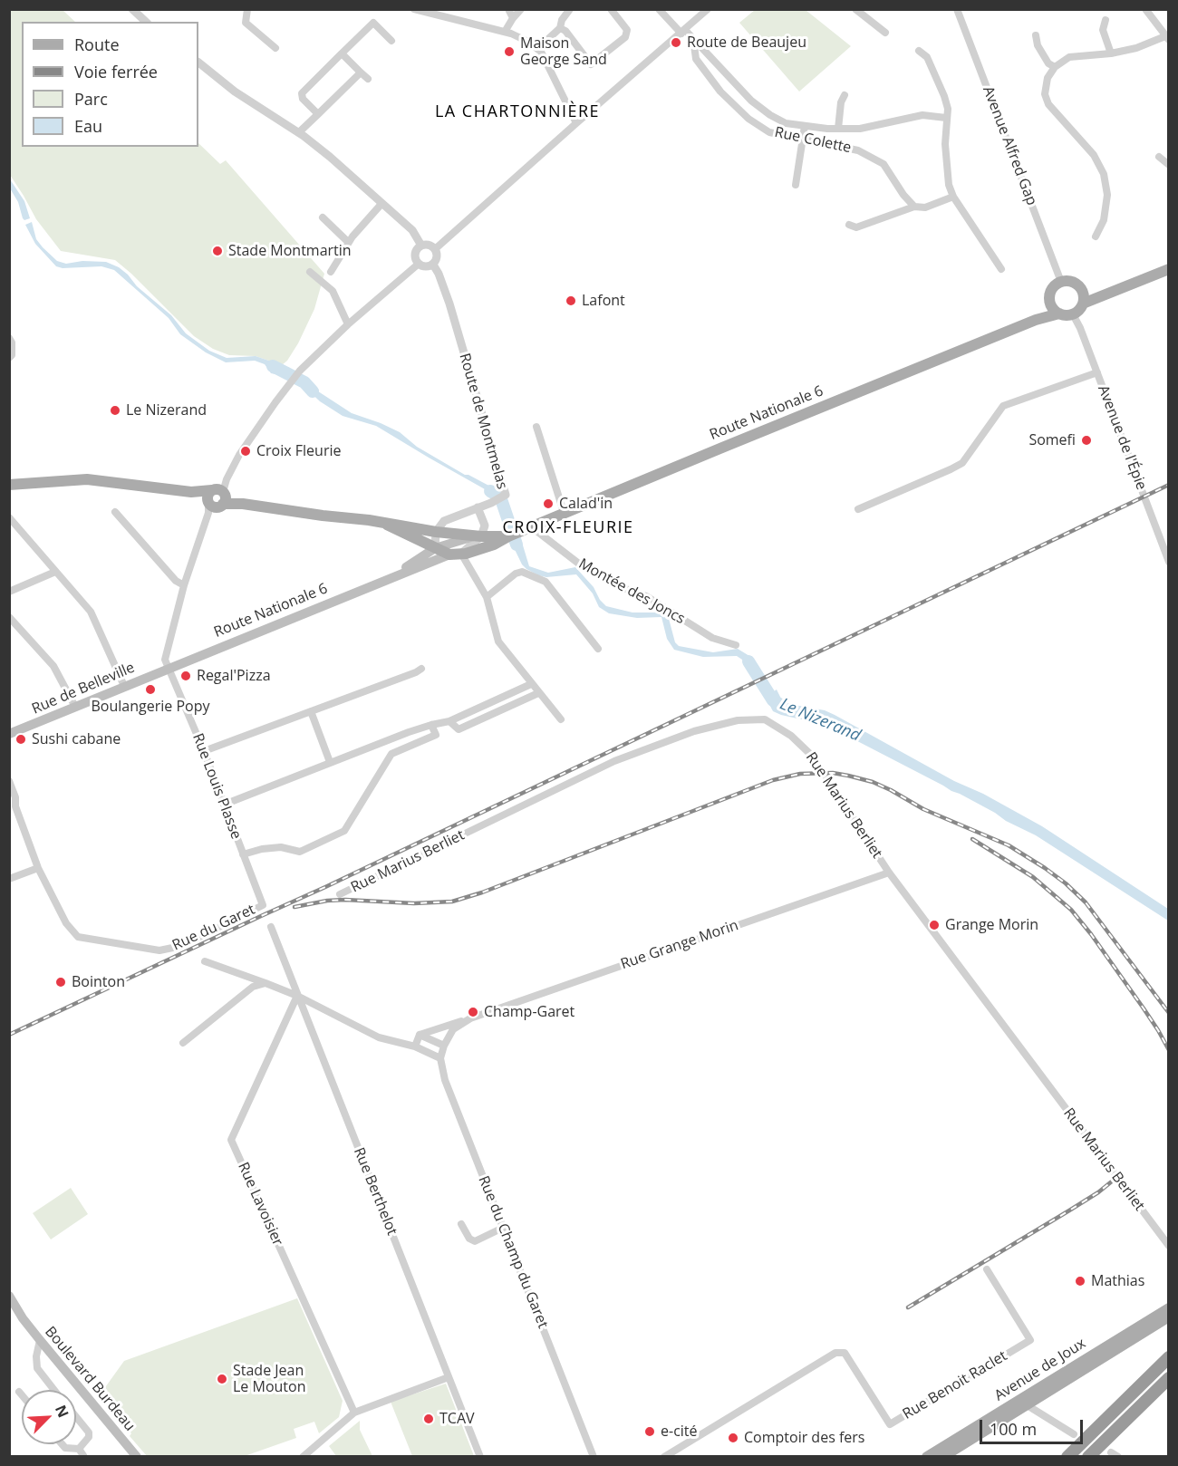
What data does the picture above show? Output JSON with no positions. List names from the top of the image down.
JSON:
{
  "streets": {
    "main road": [
      "Route Nationale 6",
      "Rue de Belleville",
      "Avenue de Joux",
      "Boulevard Burdeau"
    ],
    "street": [
      "Rue Colette",
      "Avenue Alfred Gap",
      "Route de Montmelas",
      "Avenue de l'Épie",
      "Montée des Joncs",
      "Rue Louis Plasse",
      "Rue Marius Berliet",
      "Rue du Garet",
      "Rue Grange Morin",
      "Rue Berthelot",
      "Rue Lavoisier",
      "Rue du Champ du Garet",
      "Rue Benoit Raclet"
    ]
  },
  "crossings": [
    ["Avenue Alfred Gap", "Route Nationale 6"],
    ["Avenue Alfred Gap", "Avenue de l'Épie"],
    ["Route Nationale 6", "Avenue de l'Épie"],
    ["Route Nationale 6", "Montée des Joncs"],
    ["Route Nationale 6", "Rue de Belleville"],
    ["Route Nationale 6", "Rue Louis Plasse"],
    ["Rue de Belleville", "Rue Louis Plasse"],
    ["Rue Louis Plasse", "Rue du Garet"],
    ["Rue Marius Berliet", "Rue Grange Morin"],
    ["Rue Grange Morin", "Rue du Champ du Garet"],
    ["Rue Berthelot", "Rue Lavoisier"]
  ],
  "districts": ["LA CHARTONNIÈRE", "CROIX-FLEURIE"],
  "water": ["Le Nizerand"],
  "places": [
    "Route de Beaujeu",
    "Maison George Sand",
    "Stade Montmartin",
    "Lafont",
    "Le Nizerand",
    "Somefi",
    "Croix Fleurie",
    "Calad'in",
    "Regal'Pizza",
    "Boulangerie Popy",
    "Sushi cabane",
    "Grange Morin",
    "Bointon",
    "Champ-Garet",
    "Mathias",
    "Stade Jean Le Mouton",
    "TCAV",
    "e-cité",
    "Comptoir des fers"
  ],
  "legend": [
    "Route",
    "Voie ferrée",
    "Parc",
    "Eau"
  ],
  "scale_bar": "100 m",
  "north": "top right"
}
